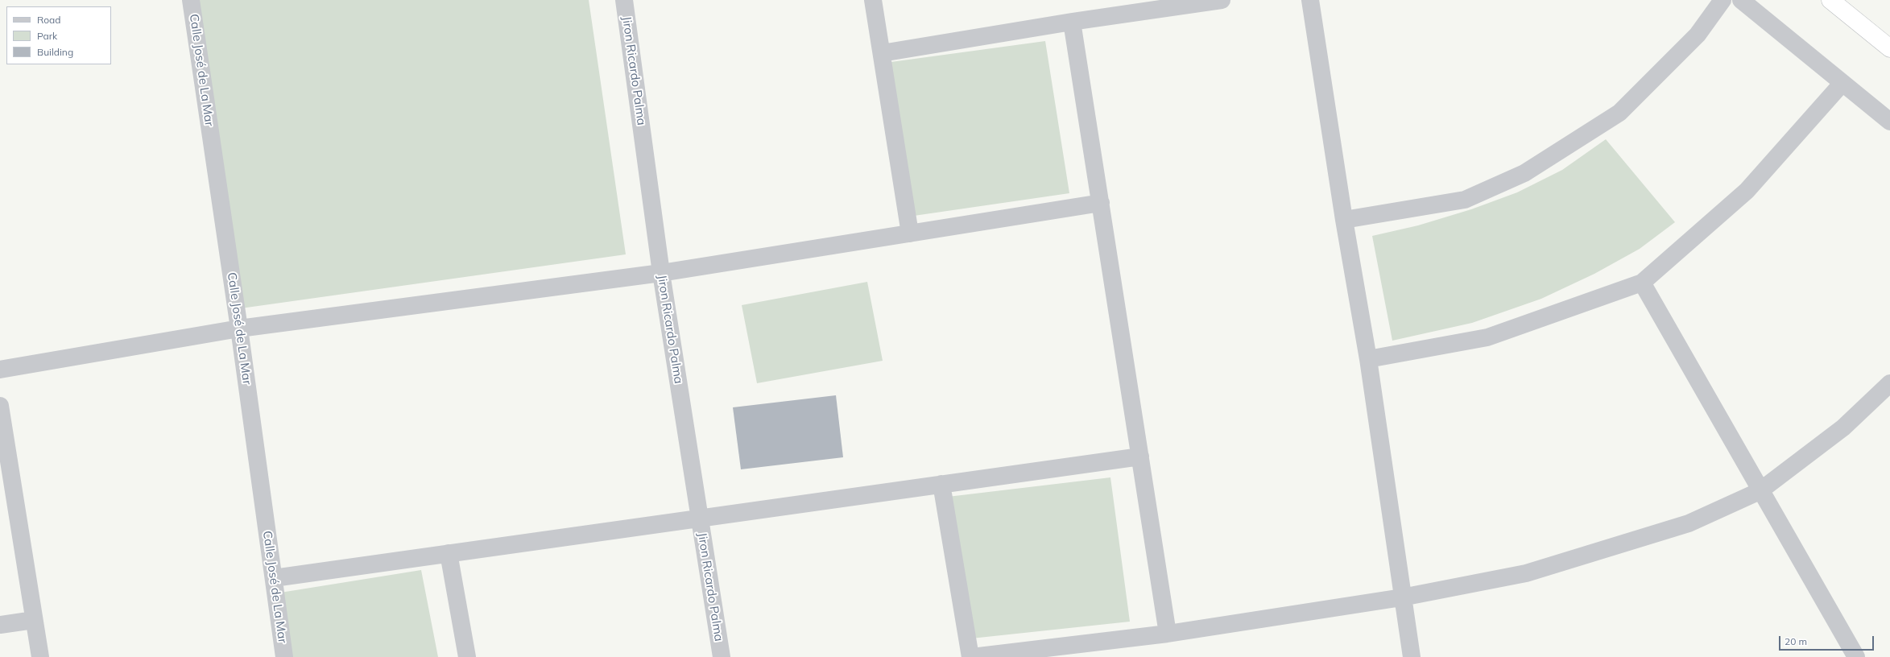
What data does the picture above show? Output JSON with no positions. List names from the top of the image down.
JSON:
{
  "streets": {
    "street": ["Calle José de La Mar", "Jiron Ricardo Palma"]
  },
  "legend": ["Road", "Park", "Building"],
  "scale_bar": "20 m"
}
